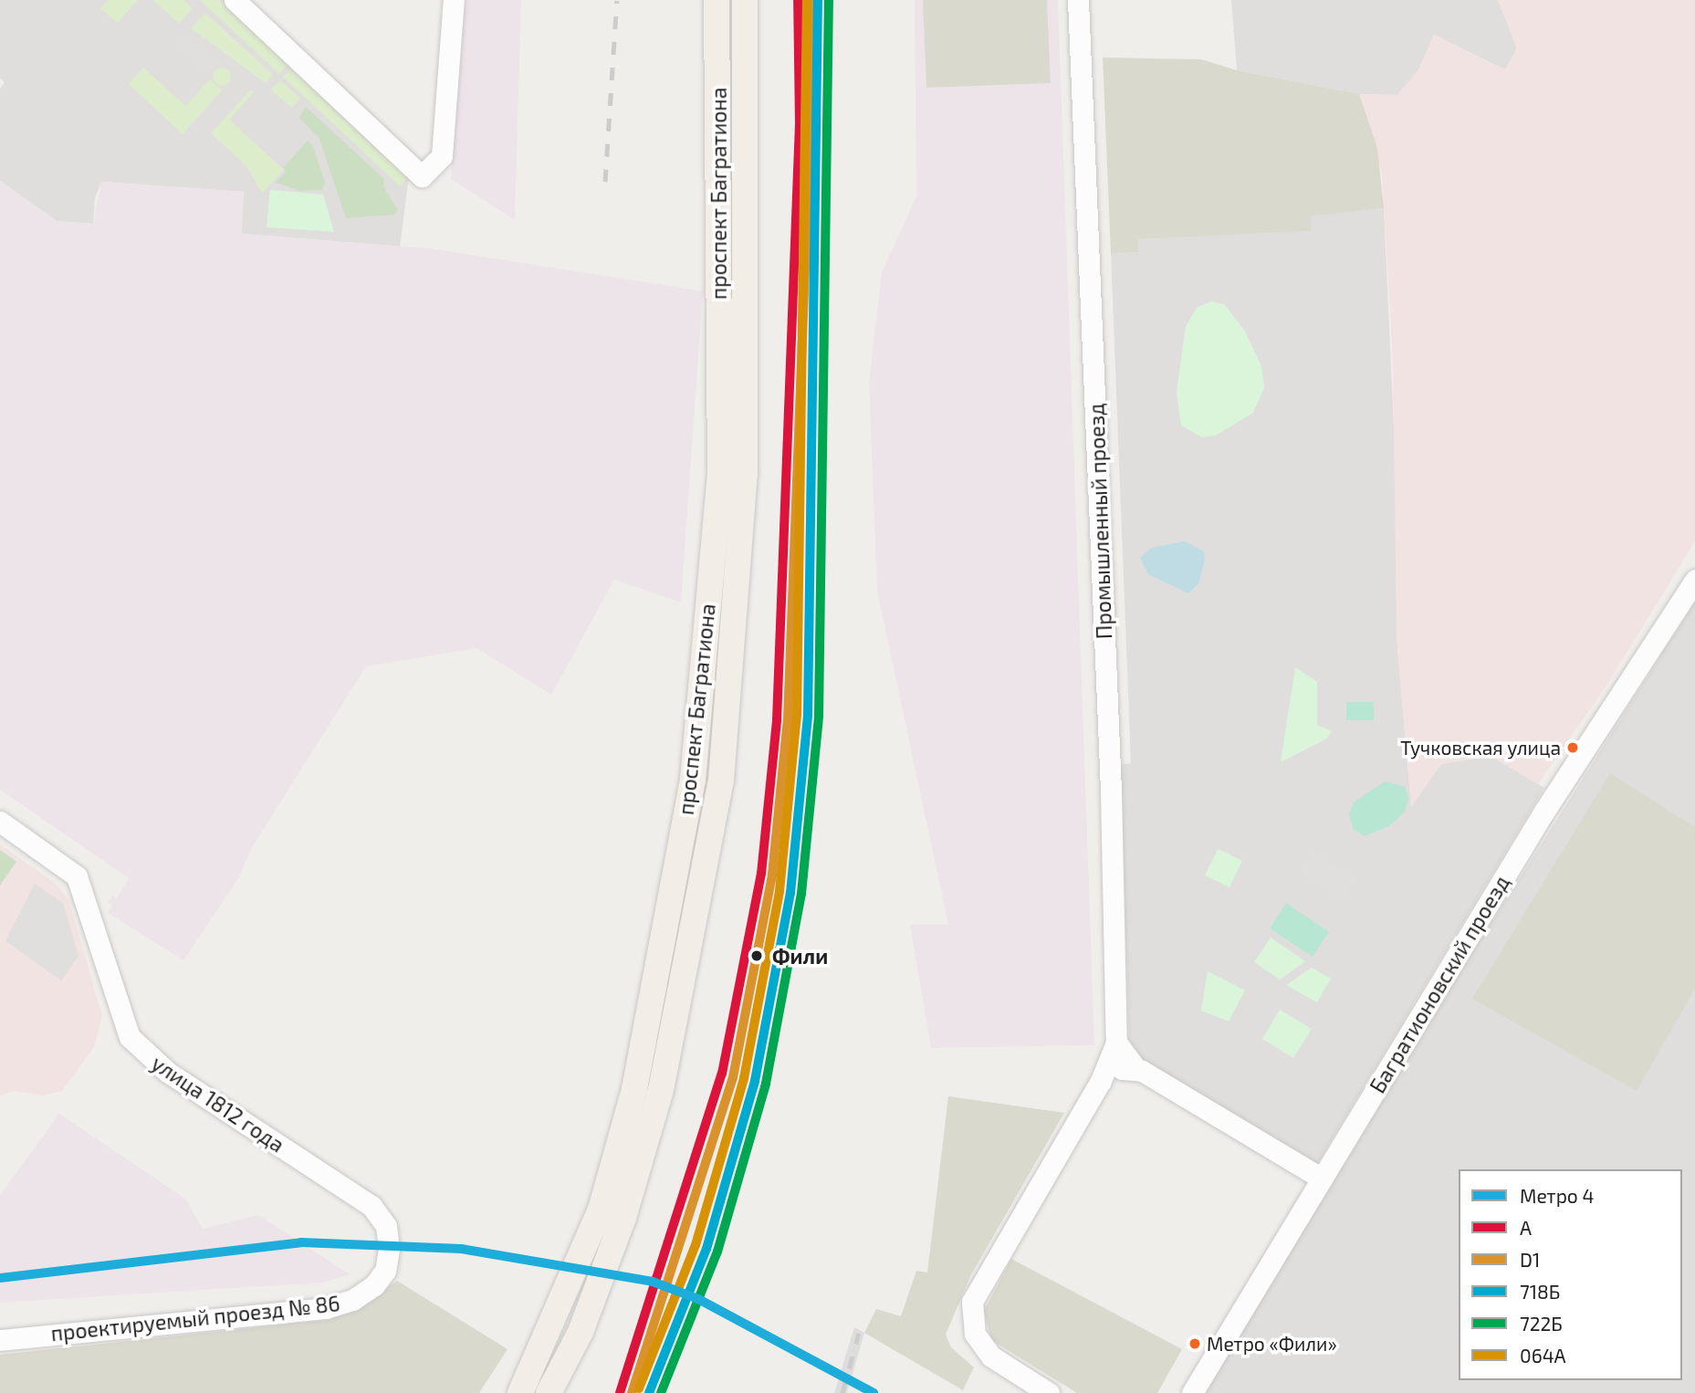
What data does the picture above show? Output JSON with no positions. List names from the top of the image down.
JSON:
{
  "streets": {
    "main road": ["проспект Багратиона"],
    "street": [
      "Промышленный проезд",
      "Багратионовский проезд",
      "улица 1812 года",
      "проектируемый проезд № 86"
    ]
  },
  "crossings": [
    ["улица 1812 года", "проектируемый проезд № 86"]
  ],
  "places": ["Тучковская улица", "Фили", "Метро «Фили»"],
  "lines": [
    "transit line A",
    "transit line D1",
    "transit line 718Б",
    "transit line 722Б",
    "transit line 064А",
    "metro line 4"
  ],
  "legend": [
    "Метро 4",
    "A",
    "D1",
    "718Б",
    "722Б",
    "064А"
  ]
}
